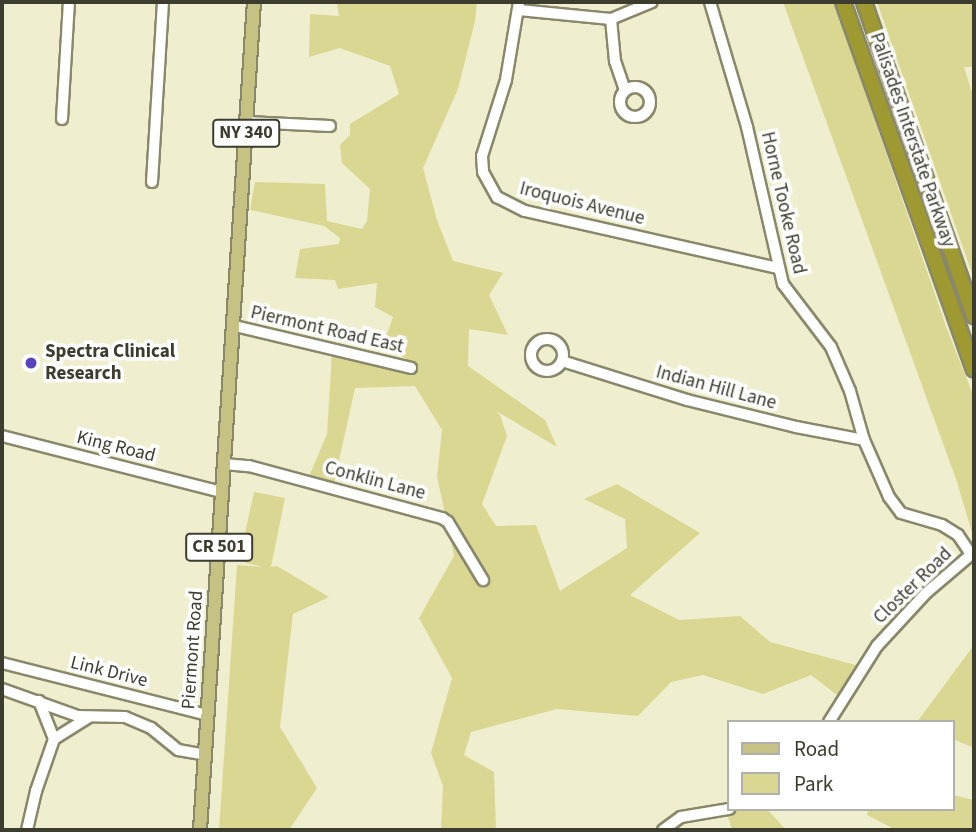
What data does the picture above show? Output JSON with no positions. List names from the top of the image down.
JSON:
{
  "streets": {
    "highway": ["Palisades Interstate Parkway"],
    "main road": ["NY 340", "CR 501", "Piermont Road"],
    "street": [
      "Horne Tooke Road",
      "Iroquois Avenue",
      "Piermont Road East",
      "Indian Hill Lane",
      "King Road",
      "Conklin Lane",
      "Closter Road",
      "Link Drive"
    ]
  },
  "crossings": [
    ["NY 340", "Piermont Road"],
    ["Horne Tooke Road", "Iroquois Avenue"],
    ["Horne Tooke Road", "Indian Hill Lane"],
    ["Horne Tooke Road", "Closter Road"],
    ["Piermont Road East", "Piermont Road"],
    ["King Road", "Piermont Road"],
    ["Conklin Lane", "Piermont Road"],
    ["Piermont Road", "Link Drive"]
  ],
  "places": ["Spectra Clinical Research"],
  "legend": ["Road", "Park"]
}
